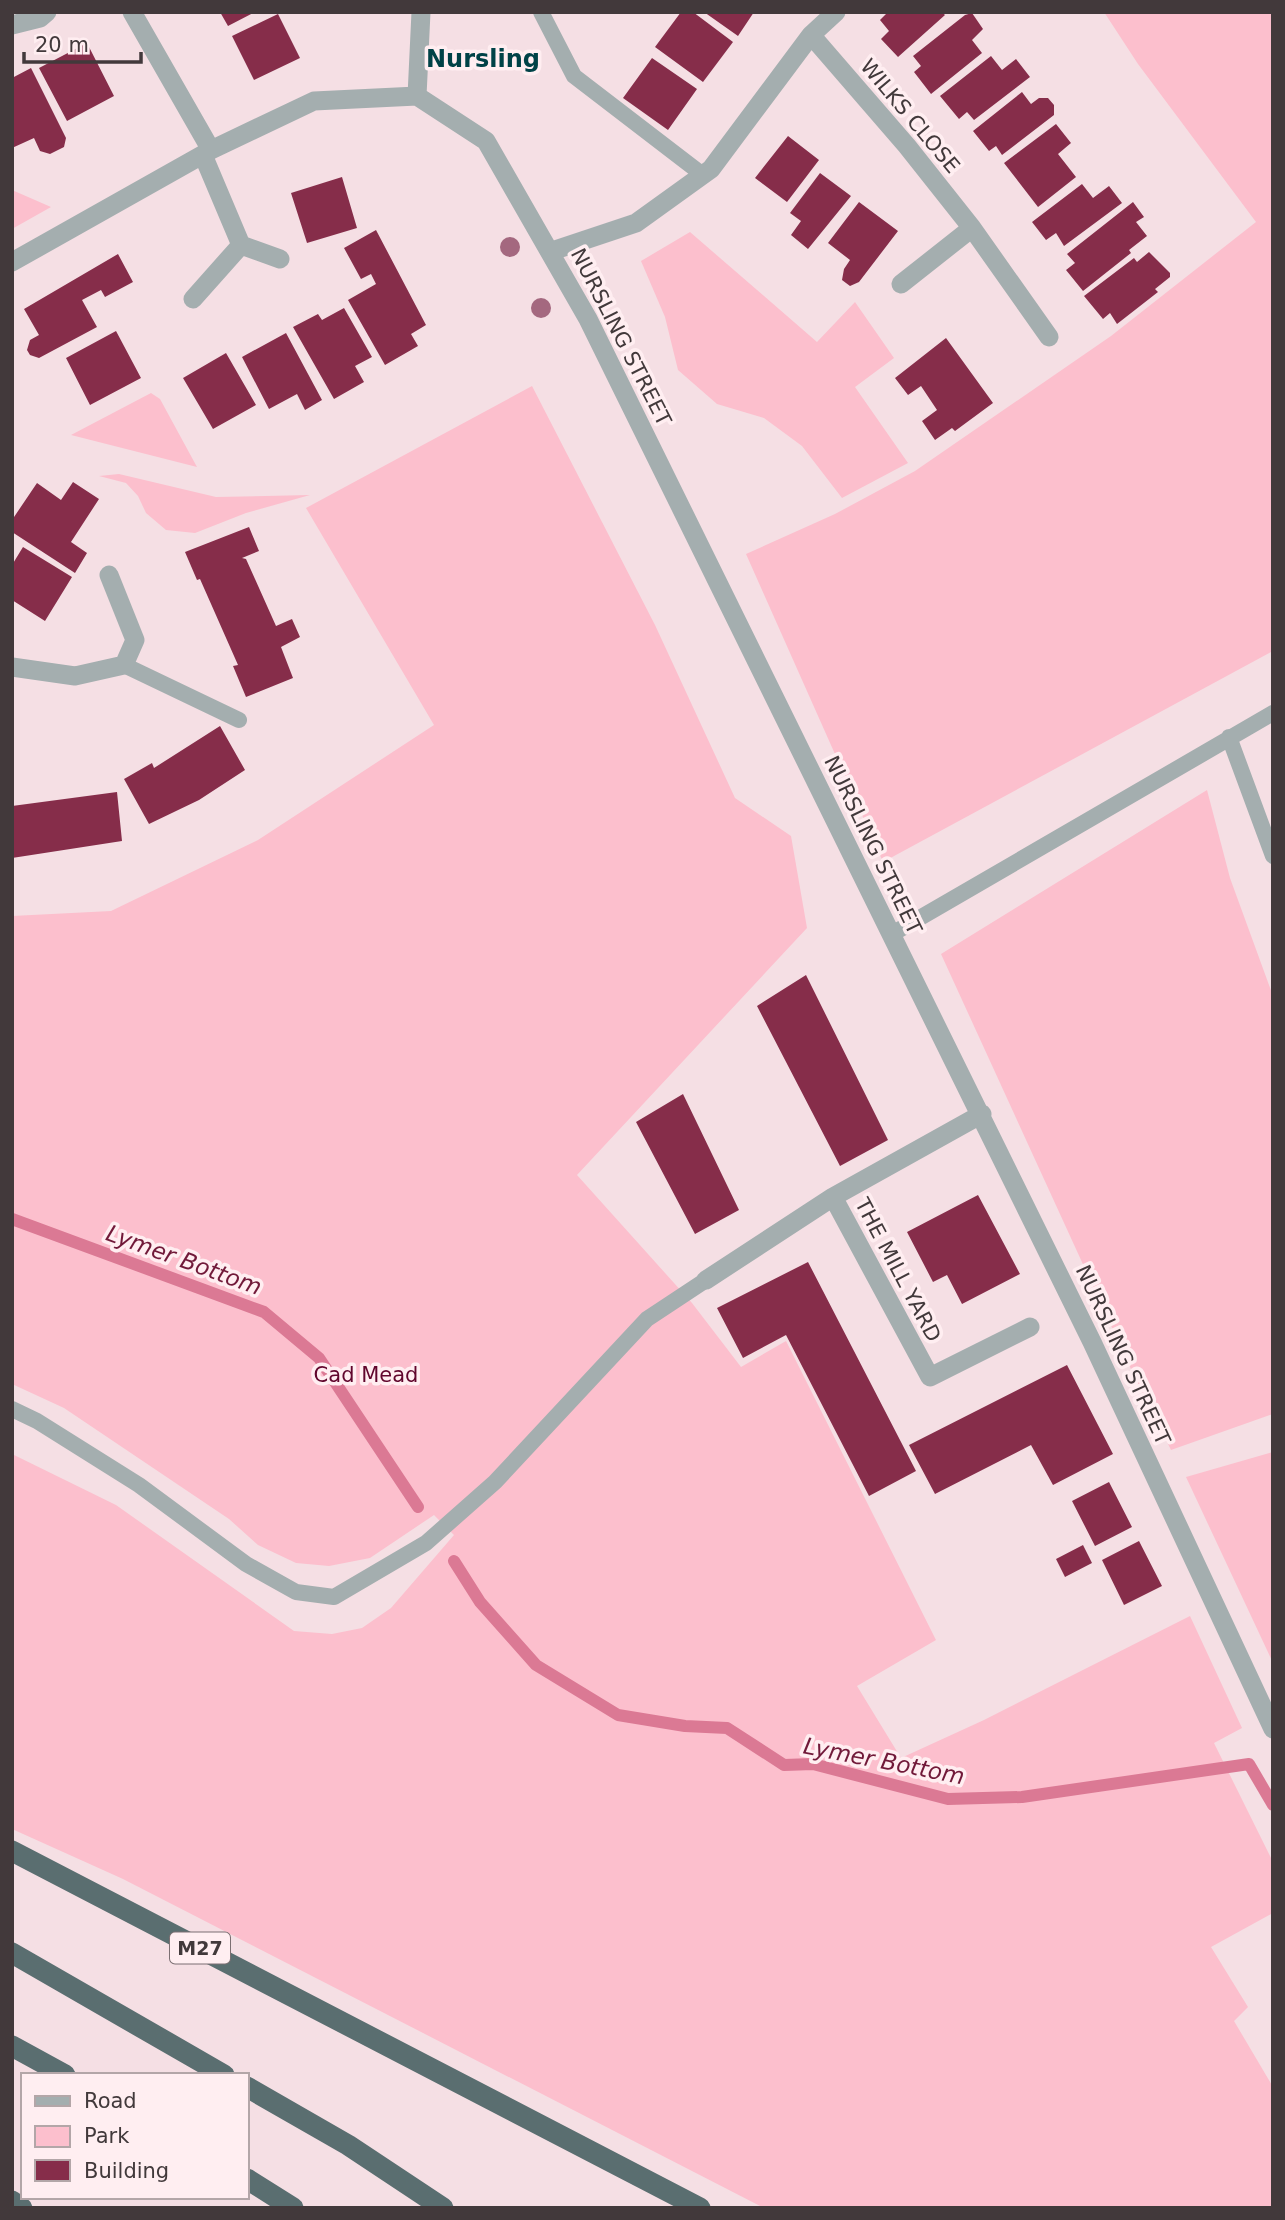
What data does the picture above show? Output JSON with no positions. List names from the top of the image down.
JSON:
{
  "streets": {
    "highway": ["M27"],
    "street": ["WILKS CLOSE", "NURSLING STREET", "THE MILL YARD"]
  },
  "crossings": [
    ["NURSLING STREET", "THE MILL YARD"]
  ],
  "districts": ["Nursling"],
  "water": ["Lymer Bottom"],
  "parks": ["Cad Mead"],
  "legend": ["Road", "Park", "Building"],
  "scale_bar": "20 m"
}
